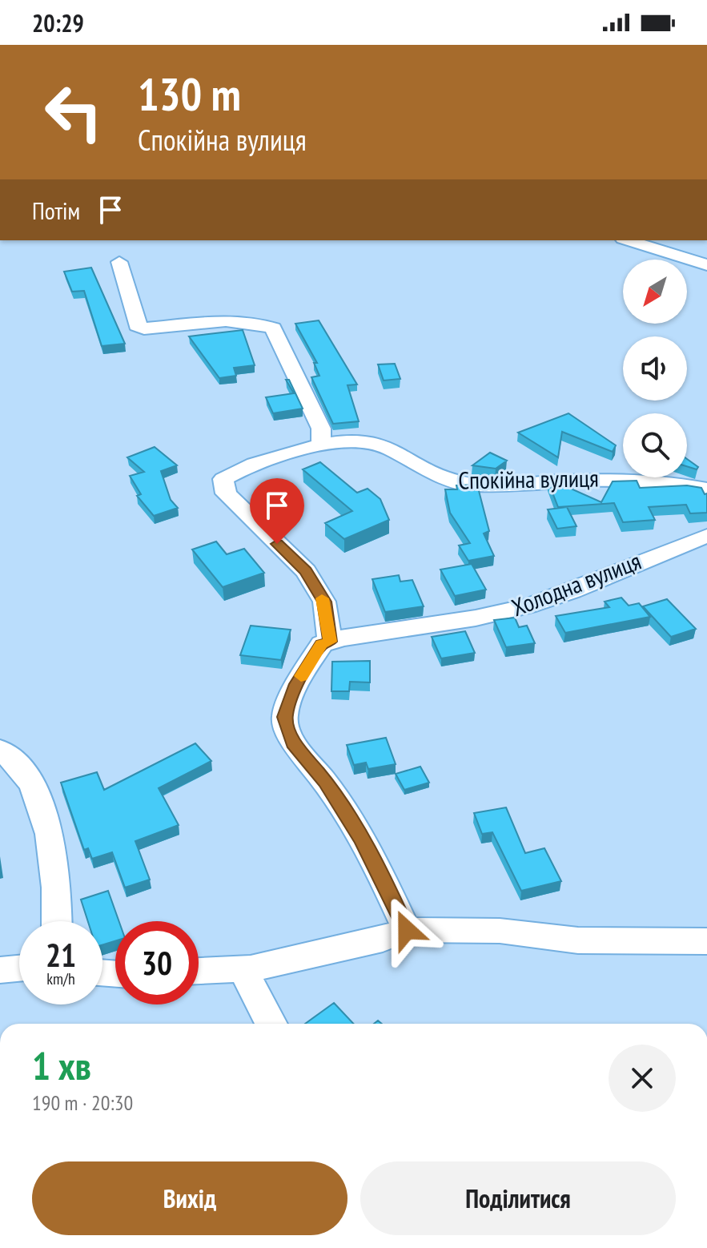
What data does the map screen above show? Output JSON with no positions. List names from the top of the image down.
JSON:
{
  "streets": {
    "street": ["Спокійна вулиця", "Холодна вулиця"]
  },
  "crossings": [
    ["Спокійна вулиця", "Холодна вулиця"]
  ],
  "north": "bottom left",
  "page": {
    "status": "20:29",
    "turn": ["130 m", "Спокійна вулиця"],
    "then": "Потім",
    "speed": "21 km/h",
    "limit": "30",
    "heading": ["1 хв", "190 m · 20:30"],
    "buttons": ["Вихід", "Поділитися"]
  }
}
